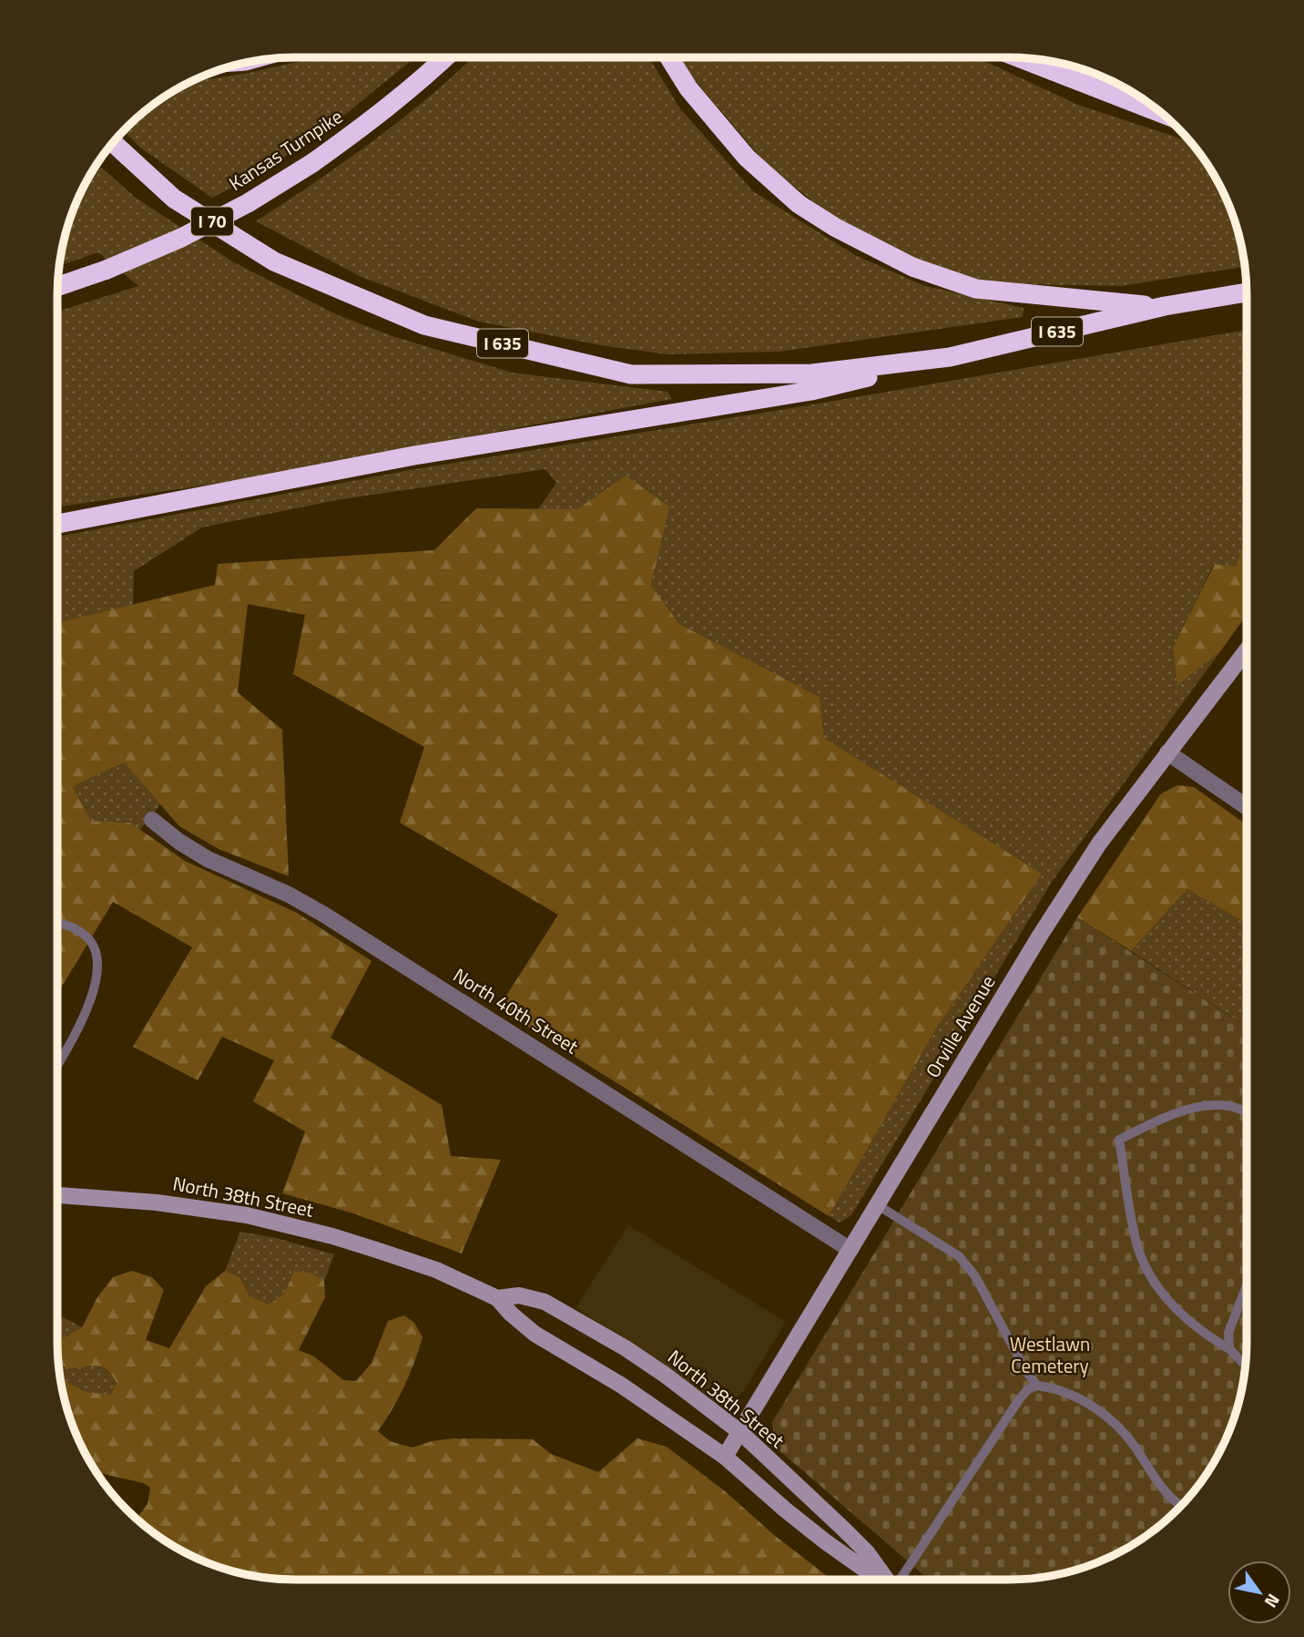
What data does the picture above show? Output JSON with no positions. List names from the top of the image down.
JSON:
{
  "streets": {
    "highway": ["Kansas Turnpike", "I 70", "I 635"],
    "main road": ["Orville Avenue", "North 38th Street"],
    "street": ["North 40th Street"]
  },
  "crossings": [
    ["North 40th Street", "Orville Avenue"],
    ["Orville Avenue", "North 38th Street"]
  ],
  "parks": ["Westlawn Cemetery"],
  "north": "bottom right"
}
